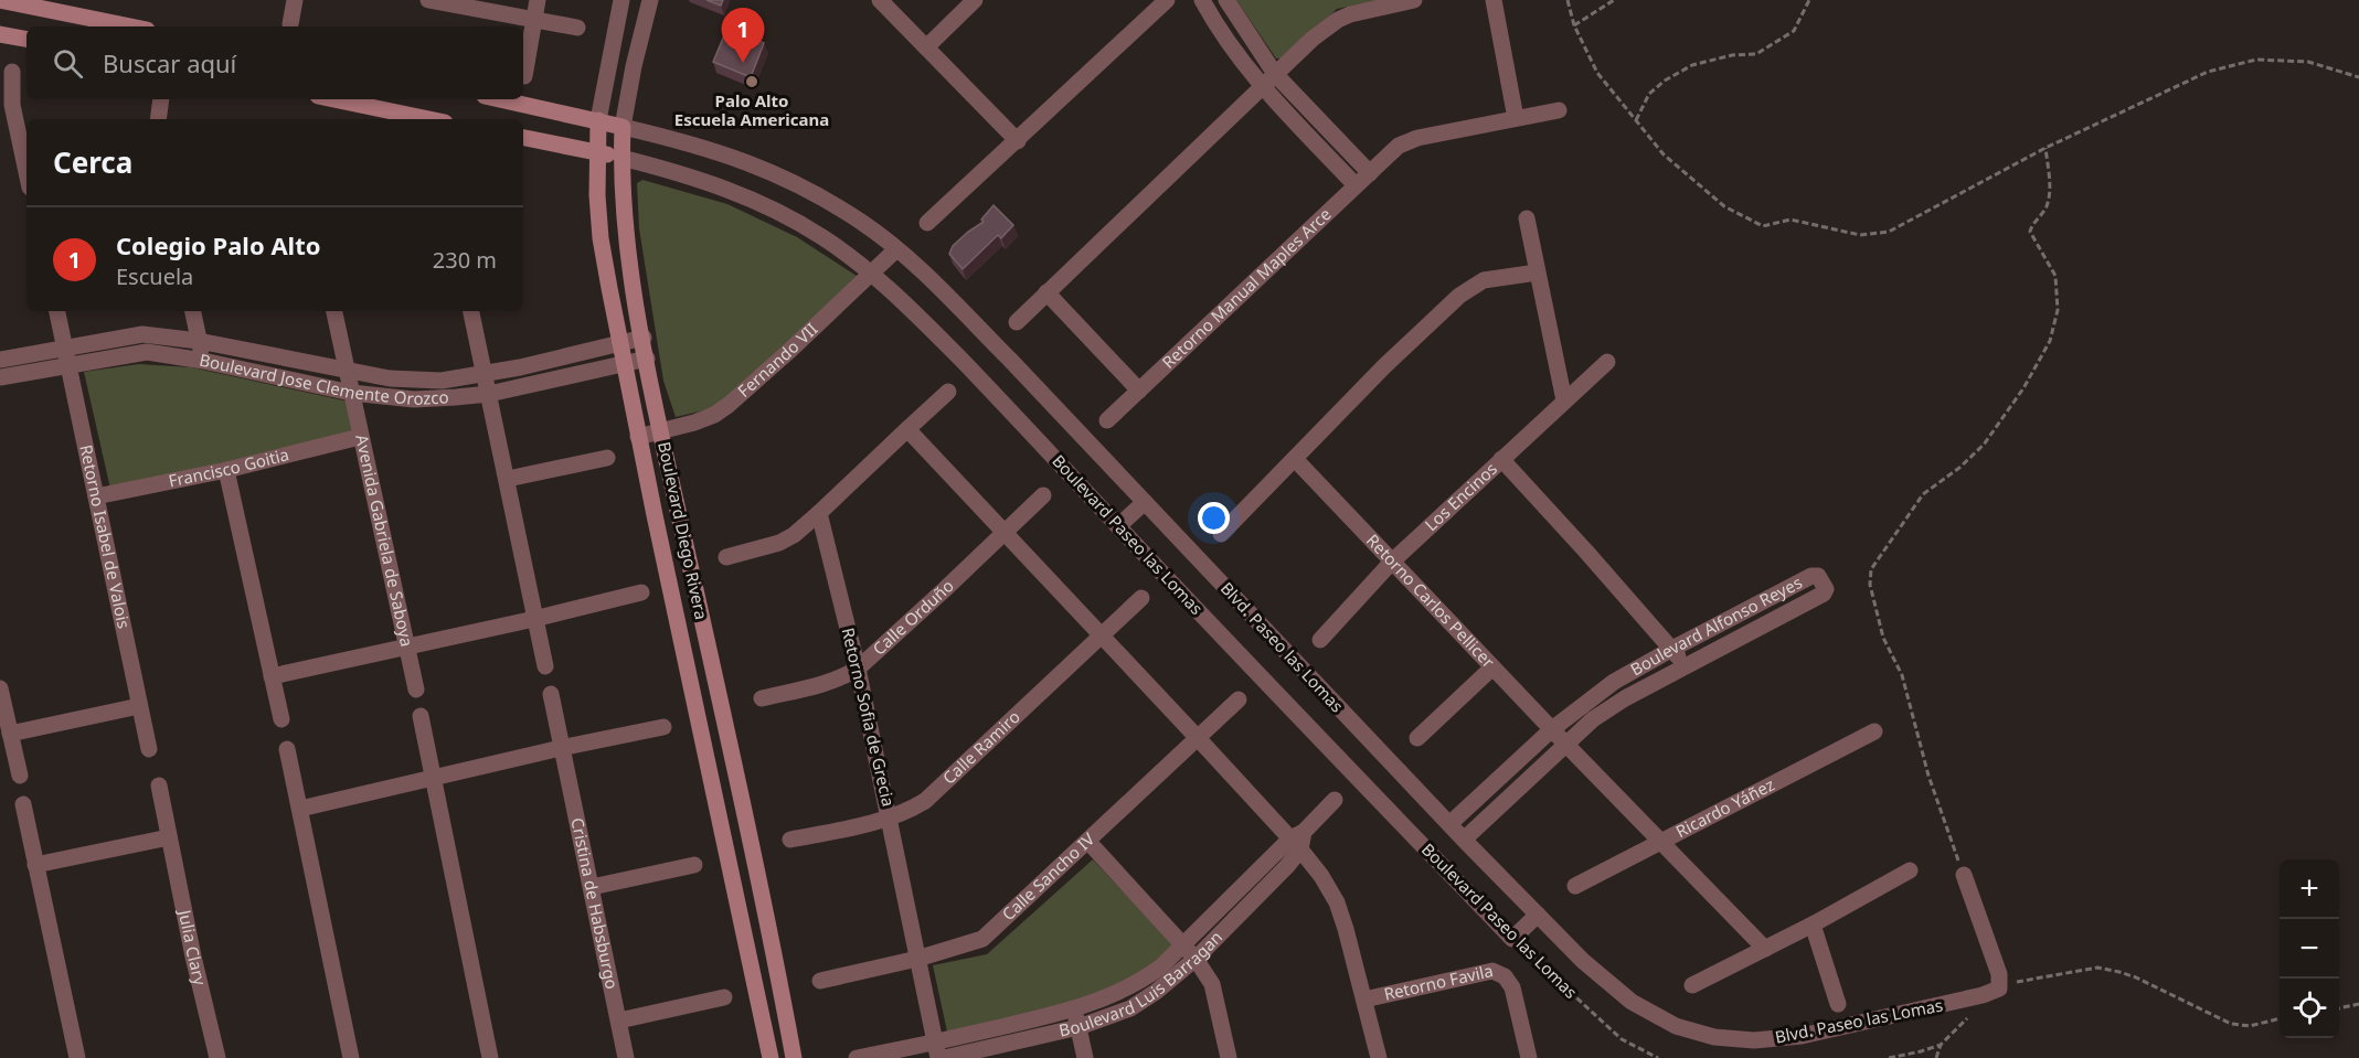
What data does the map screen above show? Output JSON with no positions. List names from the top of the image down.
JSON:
{
  "streets": {
    "street": [
      "Retorno Manual Maples Arce",
      "Fernando VII",
      "Boulevard Jose Clemente Orozco",
      "Francisco Goitia",
      "Los Encinos",
      "Boulevard Diego Rivera",
      "Retorno Isabel de Valois",
      "Boulevard Paseo las Lomas",
      "Avenida Gabriela de Saboya",
      "Retorno Carlos Pellicer",
      "Calle Orduño",
      "Boulevard Alfonso Reyes",
      "Blvd. Paseo las Lomas",
      "Retorno Sofia de Grecia",
      "Calle Ramiro",
      "Ricardo Yáñez",
      "Calle Sancho IV",
      "Cristina de Habsburgo",
      "Julia Clary",
      "Boulevard Luis Barragan",
      "Retorno Favila"
    ]
  },
  "crossings": [
    ["Fernando VII", "Boulevard Diego Rivera"],
    ["Fernando VII", "Boulevard Paseo las Lomas"],
    ["Fernando VII", "Blvd. Paseo las Lomas"],
    ["Boulevard Jose Clemente Orozco", "Boulevard Diego Rivera"],
    ["Boulevard Jose Clemente Orozco", "Retorno Isabel de Valois"],
    ["Boulevard Jose Clemente Orozco", "Avenida Gabriela de Saboya"],
    ["Francisco Goitia", "Retorno Isabel de Valois"],
    ["Francisco Goitia", "Avenida Gabriela de Saboya"],
    ["Los Encinos", "Retorno Carlos Pellicer"],
    ["Boulevard Diego Rivera", "Boulevard Paseo las Lomas"],
    ["Boulevard Diego Rivera", "Blvd. Paseo las Lomas"],
    ["Retorno Carlos Pellicer", "Boulevard Alfonso Reyes"],
    ["Retorno Carlos Pellicer", "Ricardo Yáñez"],
    ["Calle Orduño", "Retorno Sofia de Grecia"],
    ["Boulevard Alfonso Reyes", "Blvd. Paseo las Lomas"],
    ["Retorno Sofia de Grecia", "Calle Ramiro"],
    ["Retorno Sofia de Grecia", "Calle Sancho IV"],
    ["Retorno Sofia de Grecia", "Boulevard Luis Barragan"]
  ],
  "places": ["Palo Alto Escuela Americana"],
  "page": {
    "pins": "1",
    "search": "Buscar aquí",
    "heading": "Cerca",
    "list": [
      {
        "mark": "1",
        "name": "Colegio Palo Alto",
        "note": "Escuela",
        "value": "230 m"
      }
    ],
    "map_buttons": ["+", "−"]
  }
}
